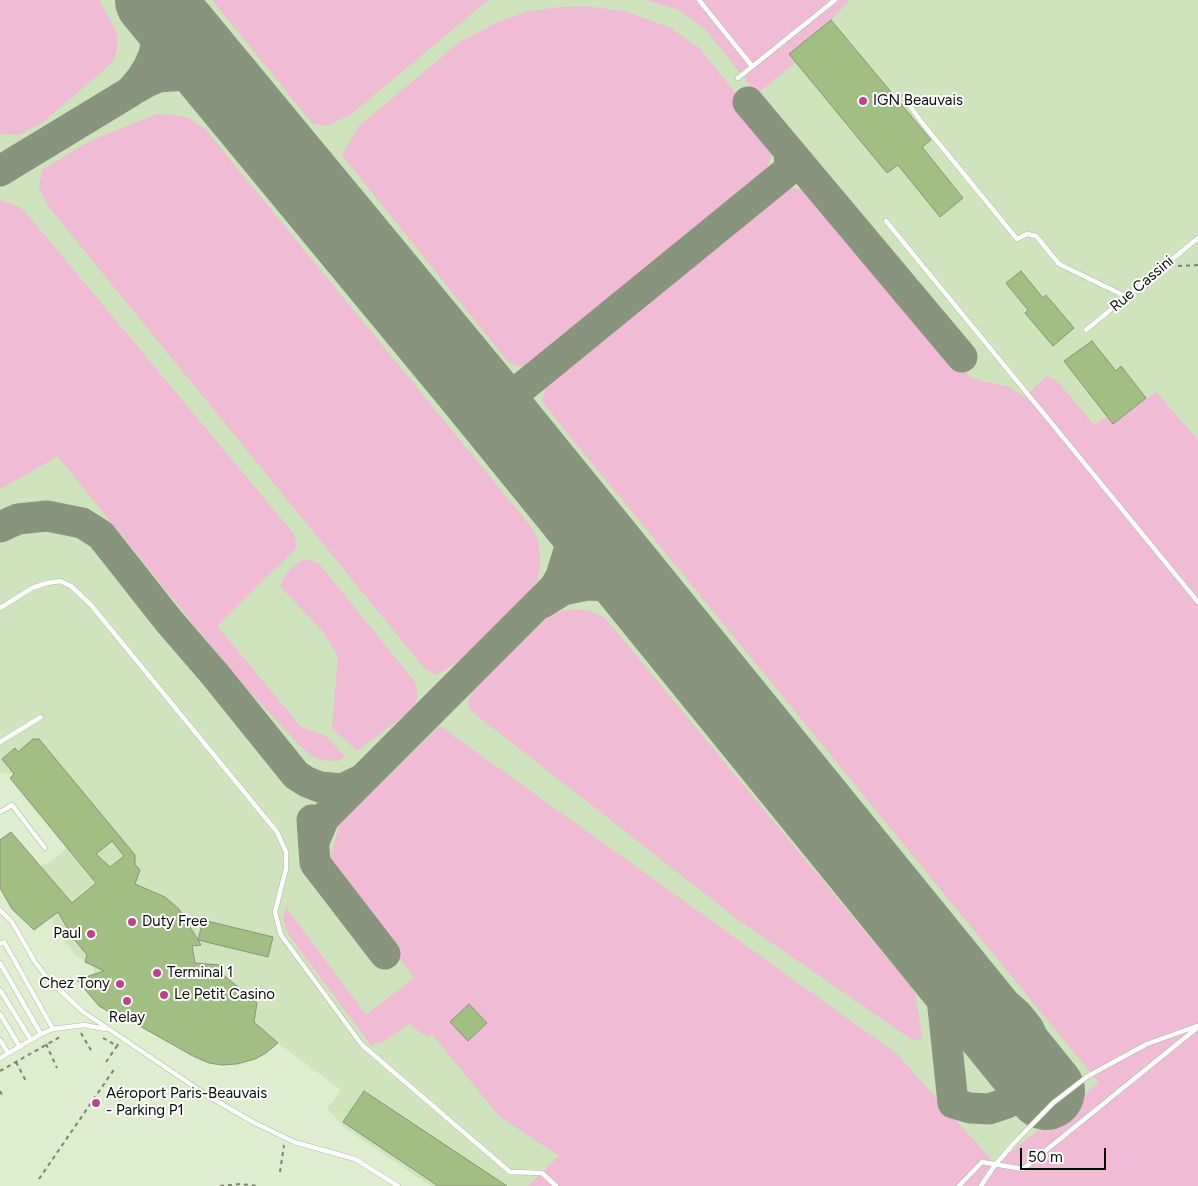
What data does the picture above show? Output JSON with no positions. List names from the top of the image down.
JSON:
{
  "streets": {
    "lane": ["Rue Cassini"]
  },
  "places": [
    "IGN Beauvais",
    "Duty Free",
    "Paul",
    "Terminal 1",
    "Chez Tony",
    "Le Petit Casino",
    "Relay",
    "Aéroport Paris-Beauvais - Parking P1"
  ],
  "scale_bar": "50 m"
}
